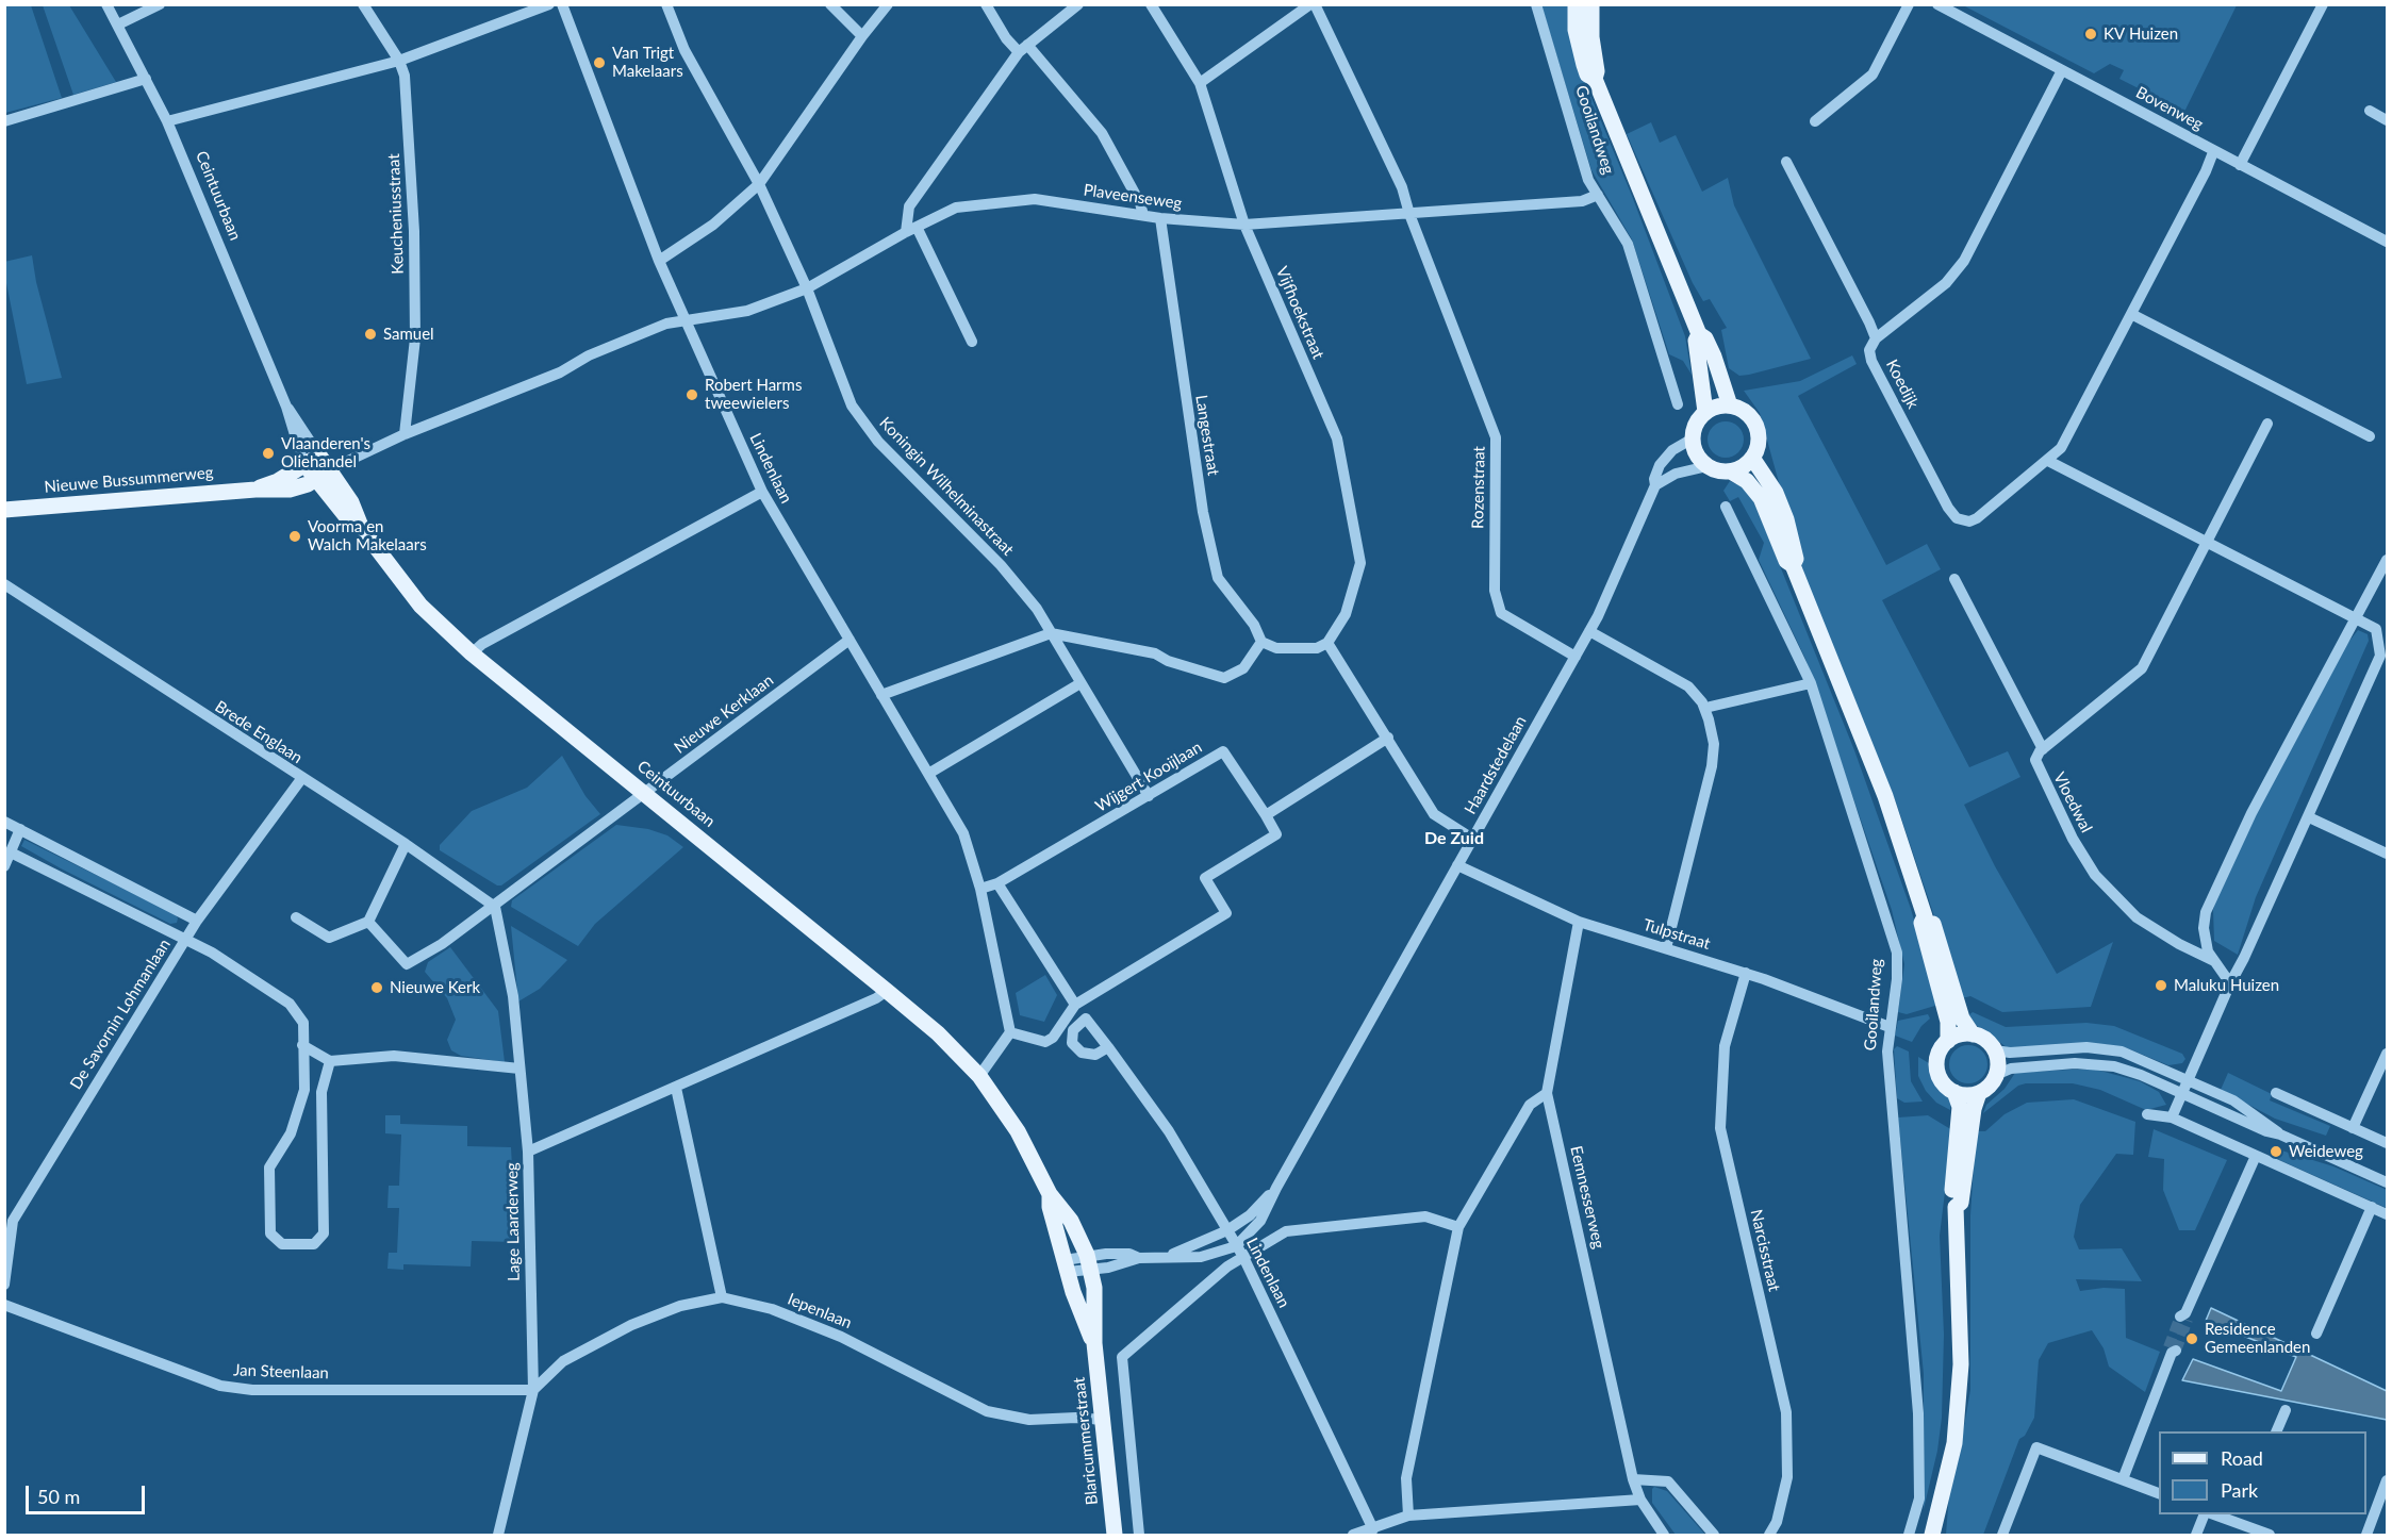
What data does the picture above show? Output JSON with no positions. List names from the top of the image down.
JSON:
{
  "streets": {
    "main road": [
      "Gooilandweg",
      "Ceintuurbaan",
      "Nieuwe Bussummerweg",
      "Blaricummerstraat"
    ],
    "street": [
      "Bovenweg",
      "Plaveenseweg",
      "Keucheniusstraat",
      "Vijfhoekstraat",
      "Koedijk",
      "Langestraat",
      "Lindenlaan",
      "Koningin Wilhelminastraat",
      "Rozenstraat",
      "Nieuwe Kerklaan",
      "Brede Englaan",
      "Haardstedelaan",
      "Wijgert Kooijlaan",
      "Vloedwal",
      "Tulpstraat",
      "De Savornin Lohmanlaan",
      "Eemnesserweg",
      "Lage Laarderweg",
      "Narcisstraat",
      "Iepenlaan",
      "Jan Steenlaan"
    ]
  },
  "crossings": [
    ["Gooilandweg", "Plaveenseweg"],
    ["Gooilandweg", "Haardstedelaan"],
    ["Gooilandweg", "Tulpstraat"],
    ["Ceintuurbaan", "Plaveenseweg"],
    ["Ceintuurbaan", "Nieuwe Bussummerweg"],
    ["Ceintuurbaan", "Nieuwe Kerklaan"],
    ["Ceintuurbaan", "Blaricummerstraat"],
    ["Plaveenseweg", "Keucheniusstraat"],
    ["Plaveenseweg", "Vijfhoekstraat"],
    ["Plaveenseweg", "Langestraat"],
    ["Plaveenseweg", "Lindenlaan"],
    ["Plaveenseweg", "Nieuwe Bussummerweg"],
    ["Plaveenseweg", "Koningin Wilhelminastraat"],
    ["Plaveenseweg", "Rozenstraat"],
    ["Lindenlaan", "Nieuwe Kerklaan"],
    ["Lindenlaan", "Haardstedelaan"],
    ["Koningin Wilhelminastraat", "Wijgert Kooijlaan"],
    ["Rozenstraat", "Haardstedelaan"],
    ["Nieuwe Kerklaan", "Brede Englaan"],
    ["Nieuwe Kerklaan", "Lage Laarderweg"],
    ["Brede Englaan", "De Savornin Lohmanlaan"],
    ["Brede Englaan", "Lage Laarderweg"],
    ["Haardstedelaan", "Tulpstraat"],
    ["Haardstedelaan", "Blaricummerstraat"],
    ["Tulpstraat", "Eemnesserweg"],
    ["Tulpstraat", "Narcisstraat"],
    ["Lage Laarderweg", "Iepenlaan"],
    ["Lage Laarderweg", "Jan Steenlaan"],
    ["Iepenlaan", "Jan Steenlaan"],
    ["Iepenlaan", "Blaricummerstraat"]
  ],
  "districts": ["De Zuid"],
  "places": [
    "KV Huizen",
    "Van Trigt Makelaars",
    "Samuel",
    "Robert Harms tweewielers",
    "Vlaanderen's Oliehandel",
    "Voorma en Walch Makelaars",
    "Maluku Huizen",
    "Nieuwe Kerk",
    "Weideweg",
    "Residence Gemeenlanden"
  ],
  "legend": ["Road", "Park"],
  "scale_bar": "50 m"
}
